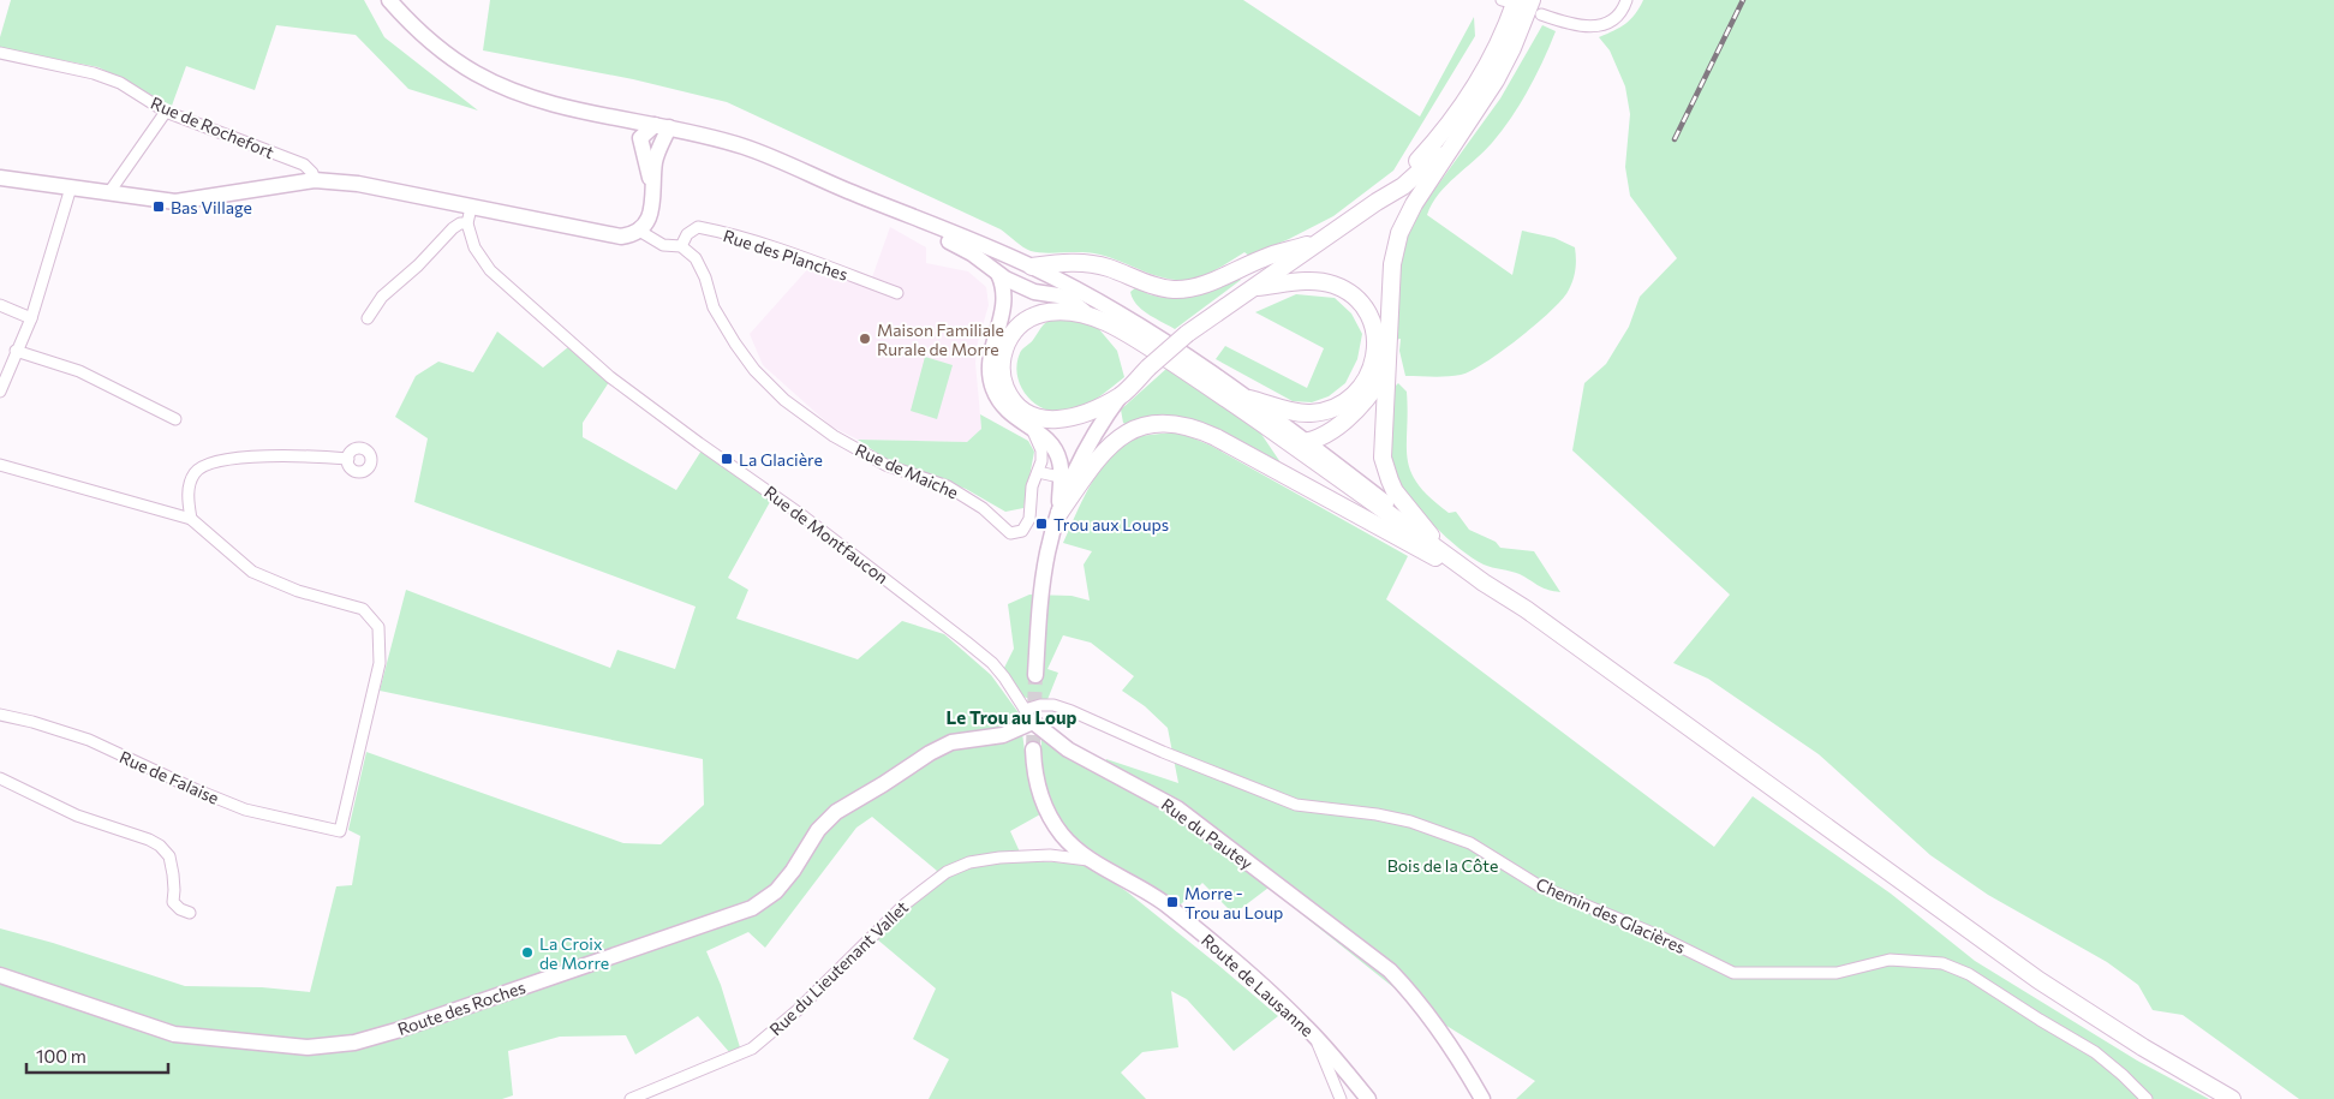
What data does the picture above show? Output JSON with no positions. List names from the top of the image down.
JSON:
{
  "streets": {
    "street": [
      "Rue de Rochefort",
      "Rue des Planches",
      "Rue de Maiche",
      "Rue de Montfaucon",
      "Rue de Falaise",
      "Rue du Pautey",
      "Chemin des Glacières",
      "Rue du Lieutenant Vallet",
      "Route de Lausanne",
      "Route des Roches"
    ]
  },
  "crossings": [
    ["Rue des Planches", "Rue de Maiche"],
    ["Rue de Montfaucon", "Rue du Pautey"],
    ["Rue de Montfaucon", "Chemin des Glacières"],
    ["Rue de Montfaucon", "Route des Roches"],
    ["Rue du Pautey", "Chemin des Glacières"],
    ["Rue du Pautey", "Route des Roches"],
    ["Chemin des Glacières", "Route des Roches"],
    ["Rue du Lieutenant Vallet", "Route de Lausanne"]
  ],
  "districts": ["Le Trou au Loup"],
  "parks": ["Bois de la Côte"],
  "places": {
    "transit": [
      "Bas Village",
      "La Glacière",
      "Trou aux Loups",
      "Morre - Trou au Loup"
    ],
    "other": ["Maison Familiale Rurale de Morre", "La Croix de Morre"]
  },
  "scale_bar": "100 m"
}
